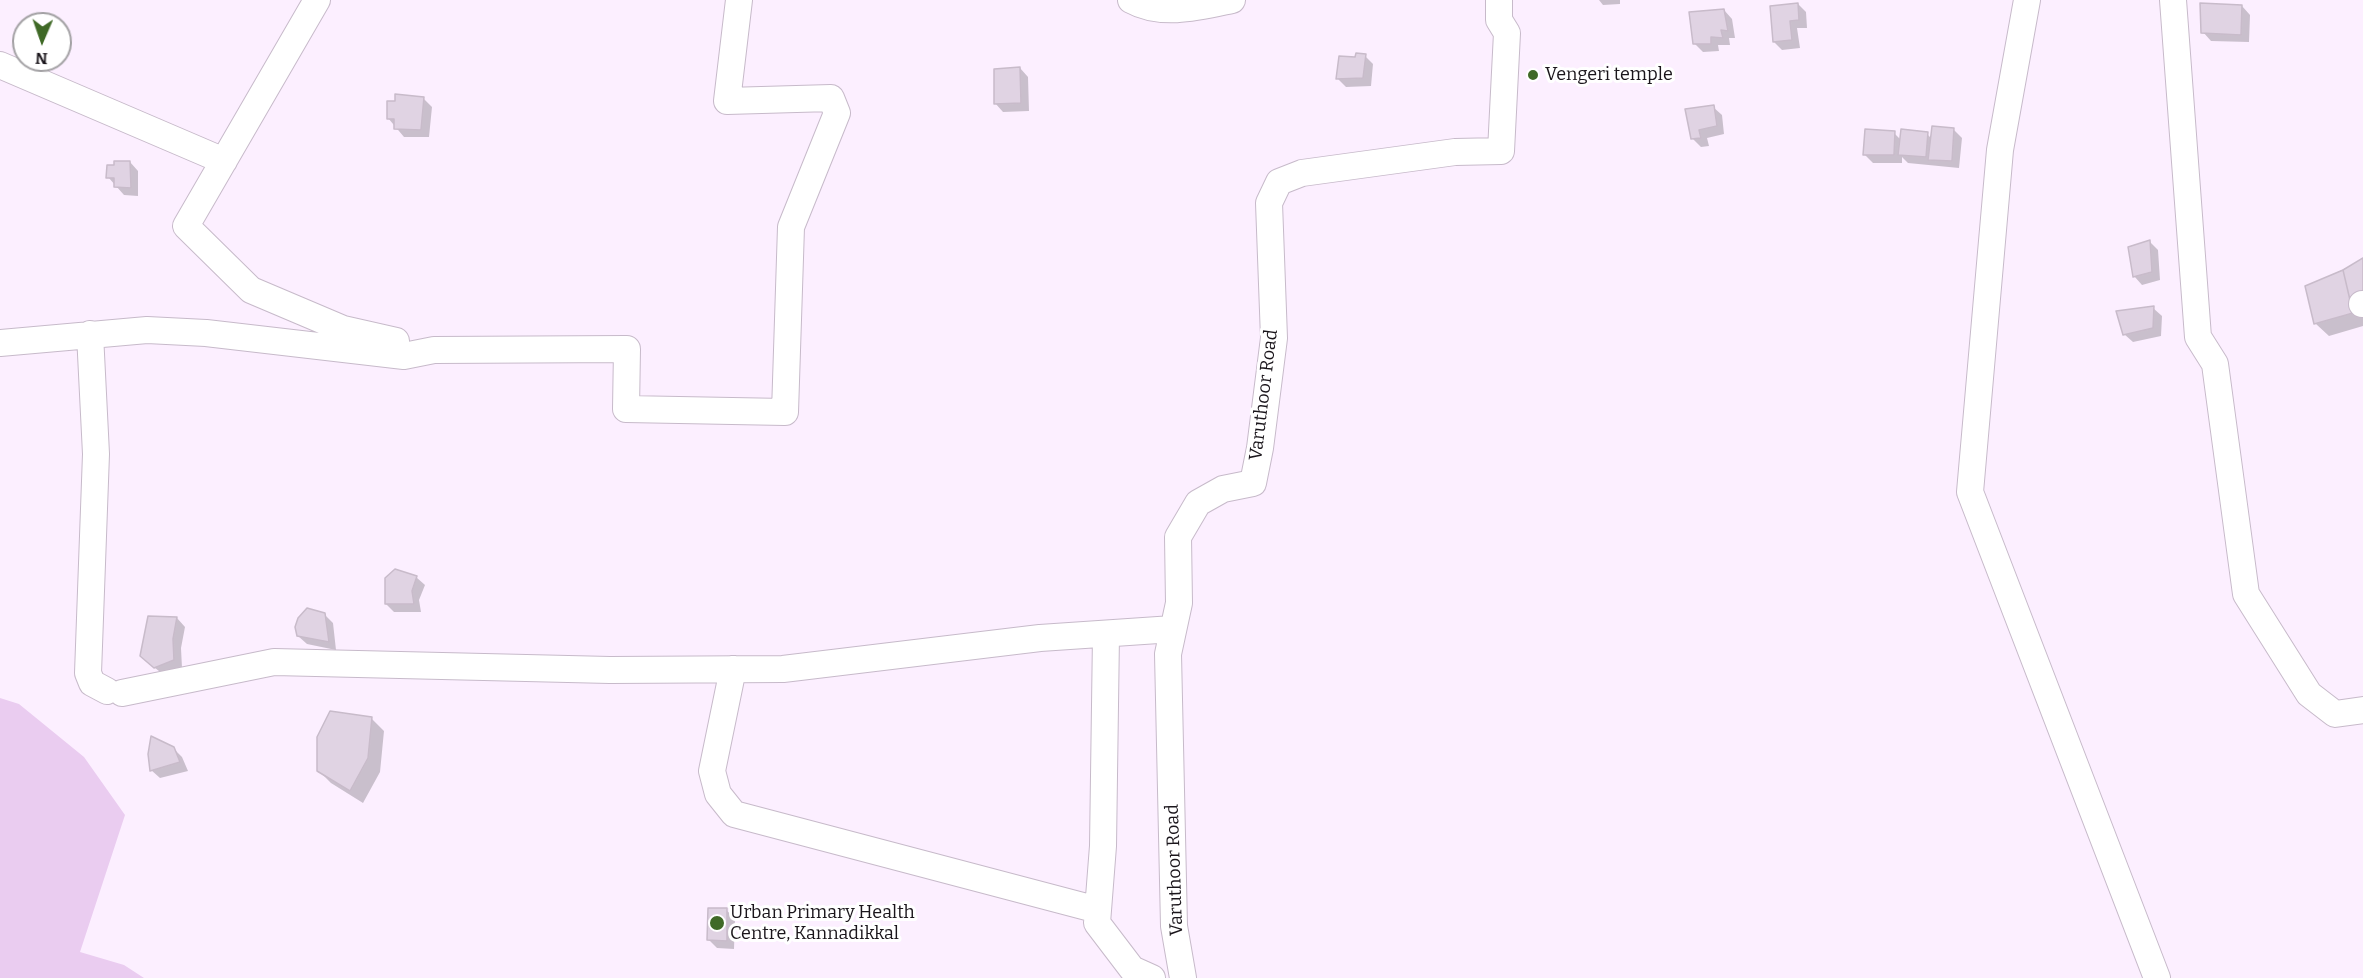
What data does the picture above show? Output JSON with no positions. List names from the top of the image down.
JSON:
{
  "streets": {
    "street": ["Varuthoor Road"]
  },
  "places": ["Vengeri temple", "Urban Primary Health Centre, Kannadikkal"],
  "north": "bottom"
}
